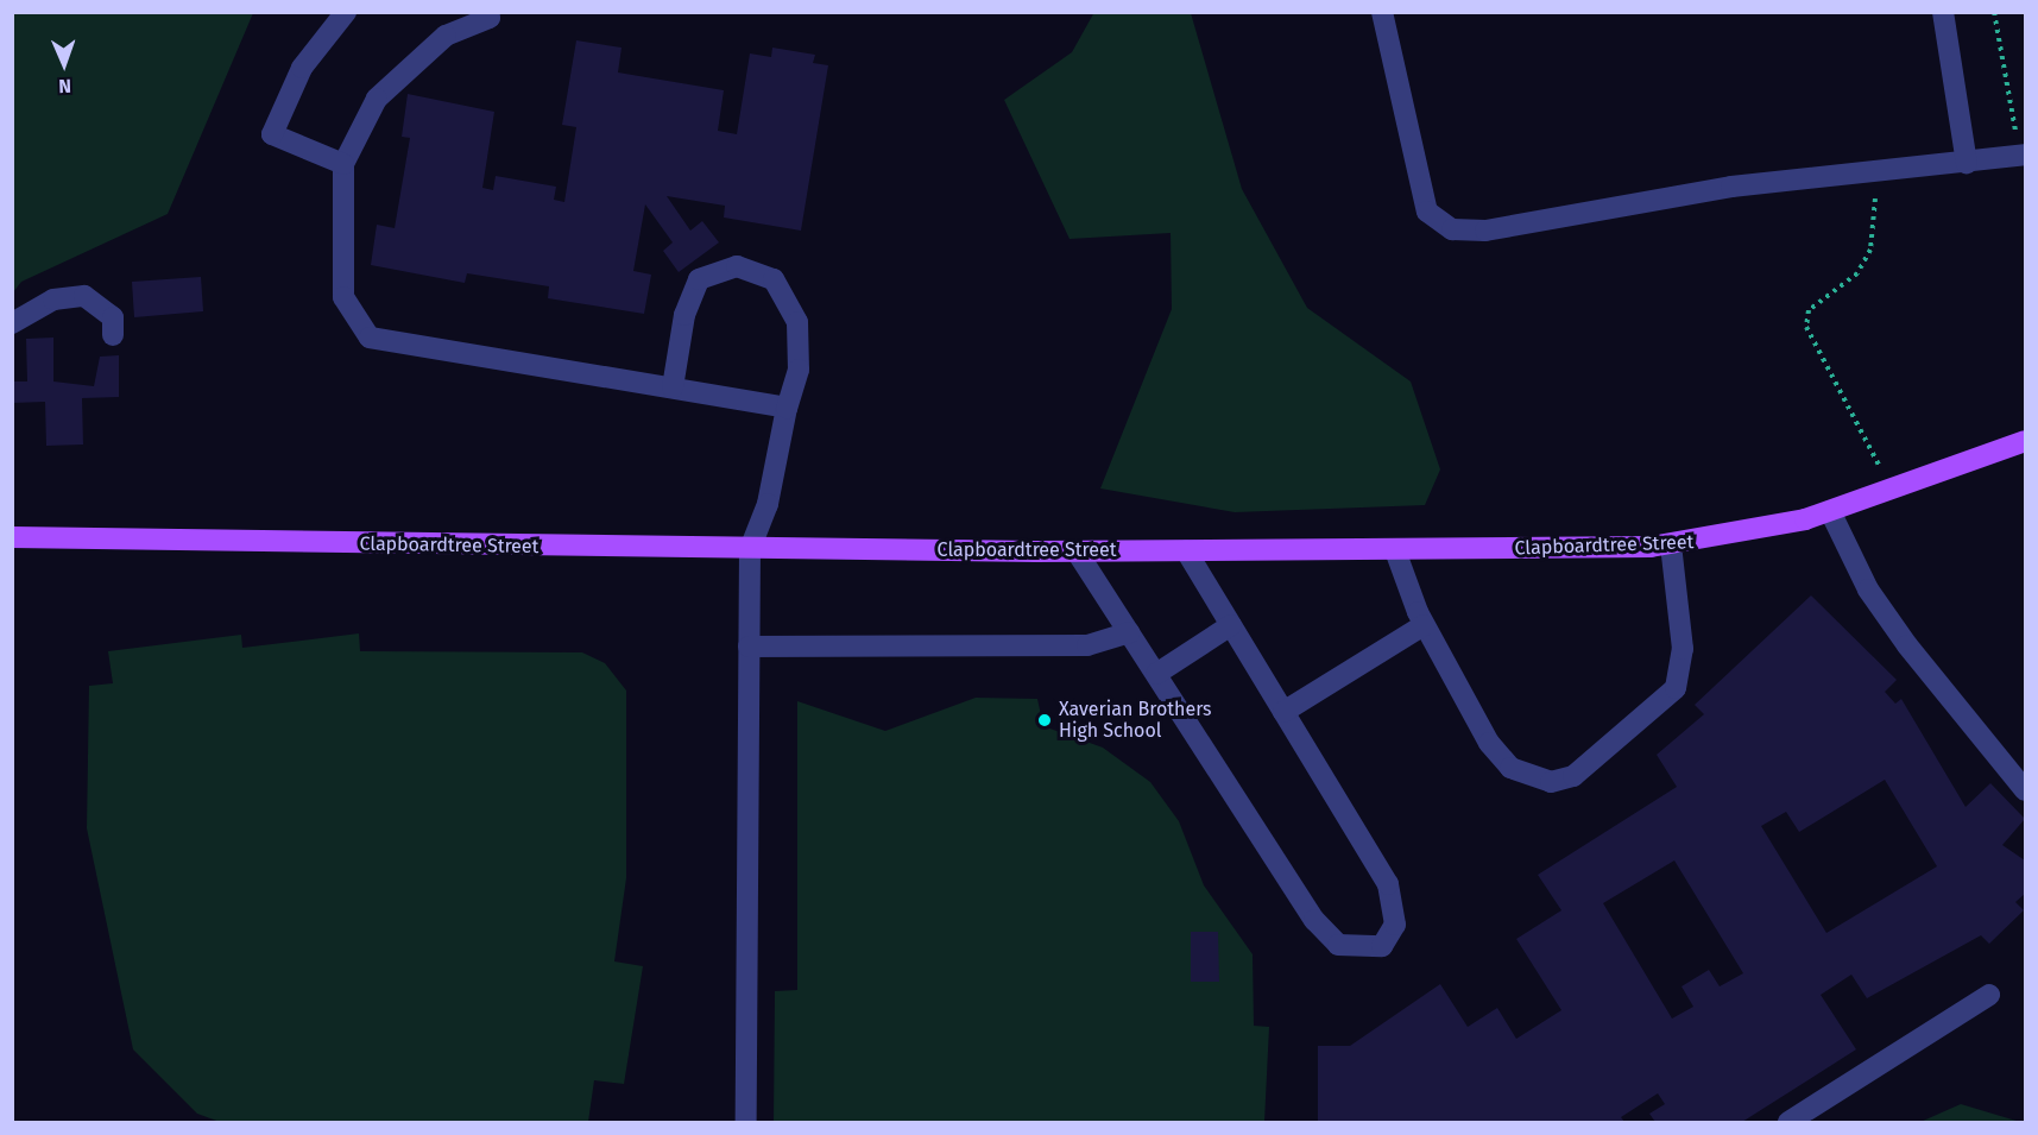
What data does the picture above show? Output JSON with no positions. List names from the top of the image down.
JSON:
{
  "streets": {
    "main road": ["Clapboardtree Street"]
  },
  "places": ["Xaverian Brothers High School"],
  "north": "bottom"
}
